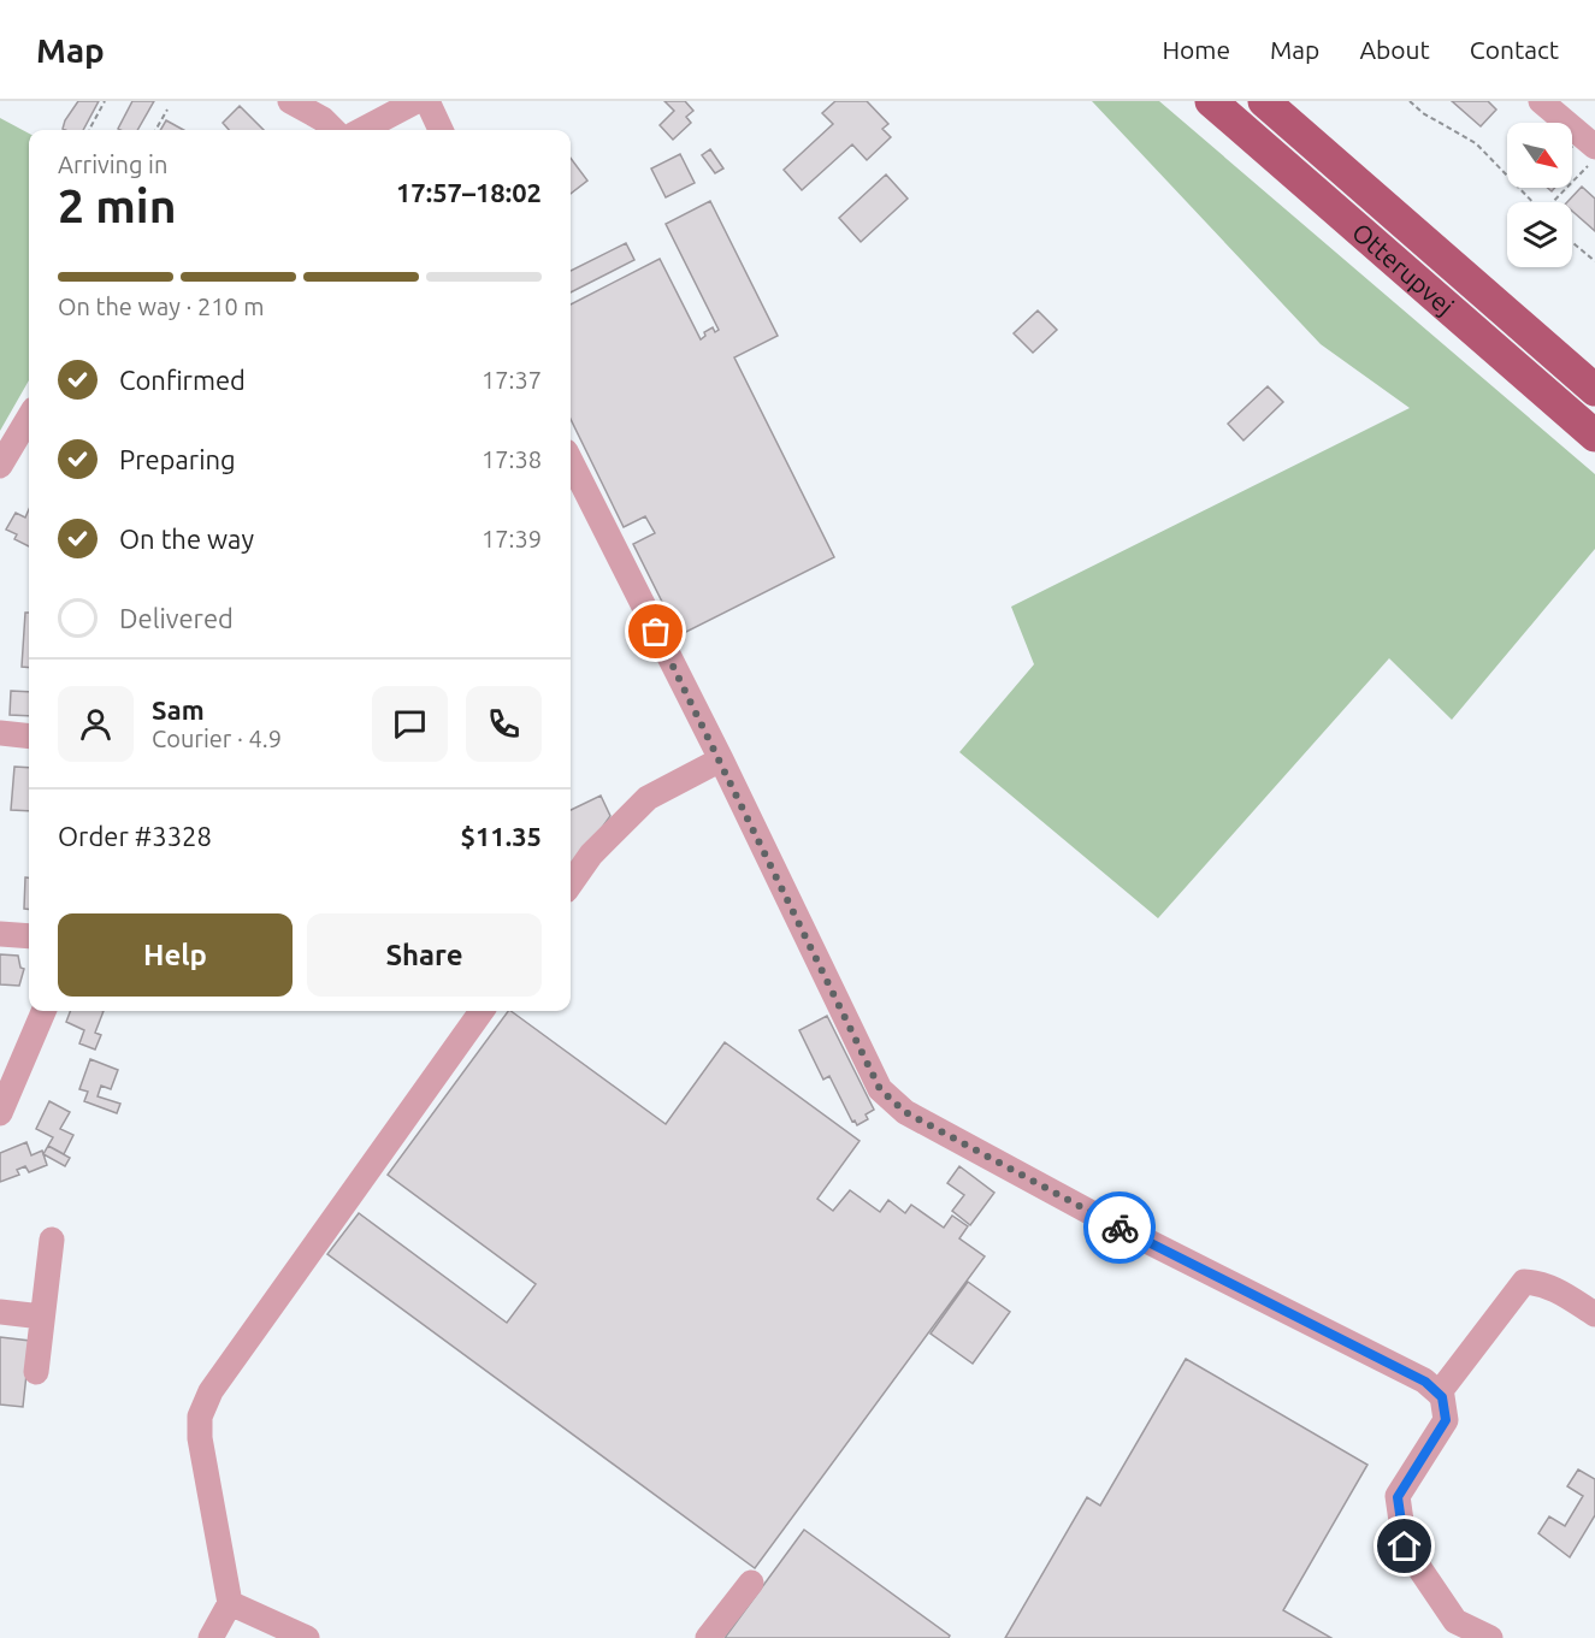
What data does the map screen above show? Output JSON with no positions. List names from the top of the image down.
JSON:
{
  "streets": {
    "main road": ["Otterupvej"]
  },
  "north": "bottom right",
  "page": {
    "header": "Map",
    "nav": [
      "Home",
      "Map",
      "About",
      "Contact"
    ],
    "heading": ["2 min", "Arriving in", "17:57–18:02"],
    "panel": [
      "Sam",
      "Courier · 4.9",
      "Order #3328",
      "$11.35"
    ],
    "bar": "On the way · 210 m",
    "list": [
      ["Confirmed", "17:37"],
      ["Preparing", "17:38"],
      ["On the way", "17:39"],
      "Delivered"
    ],
    "buttons": ["Help", "Share"]
  }
}
